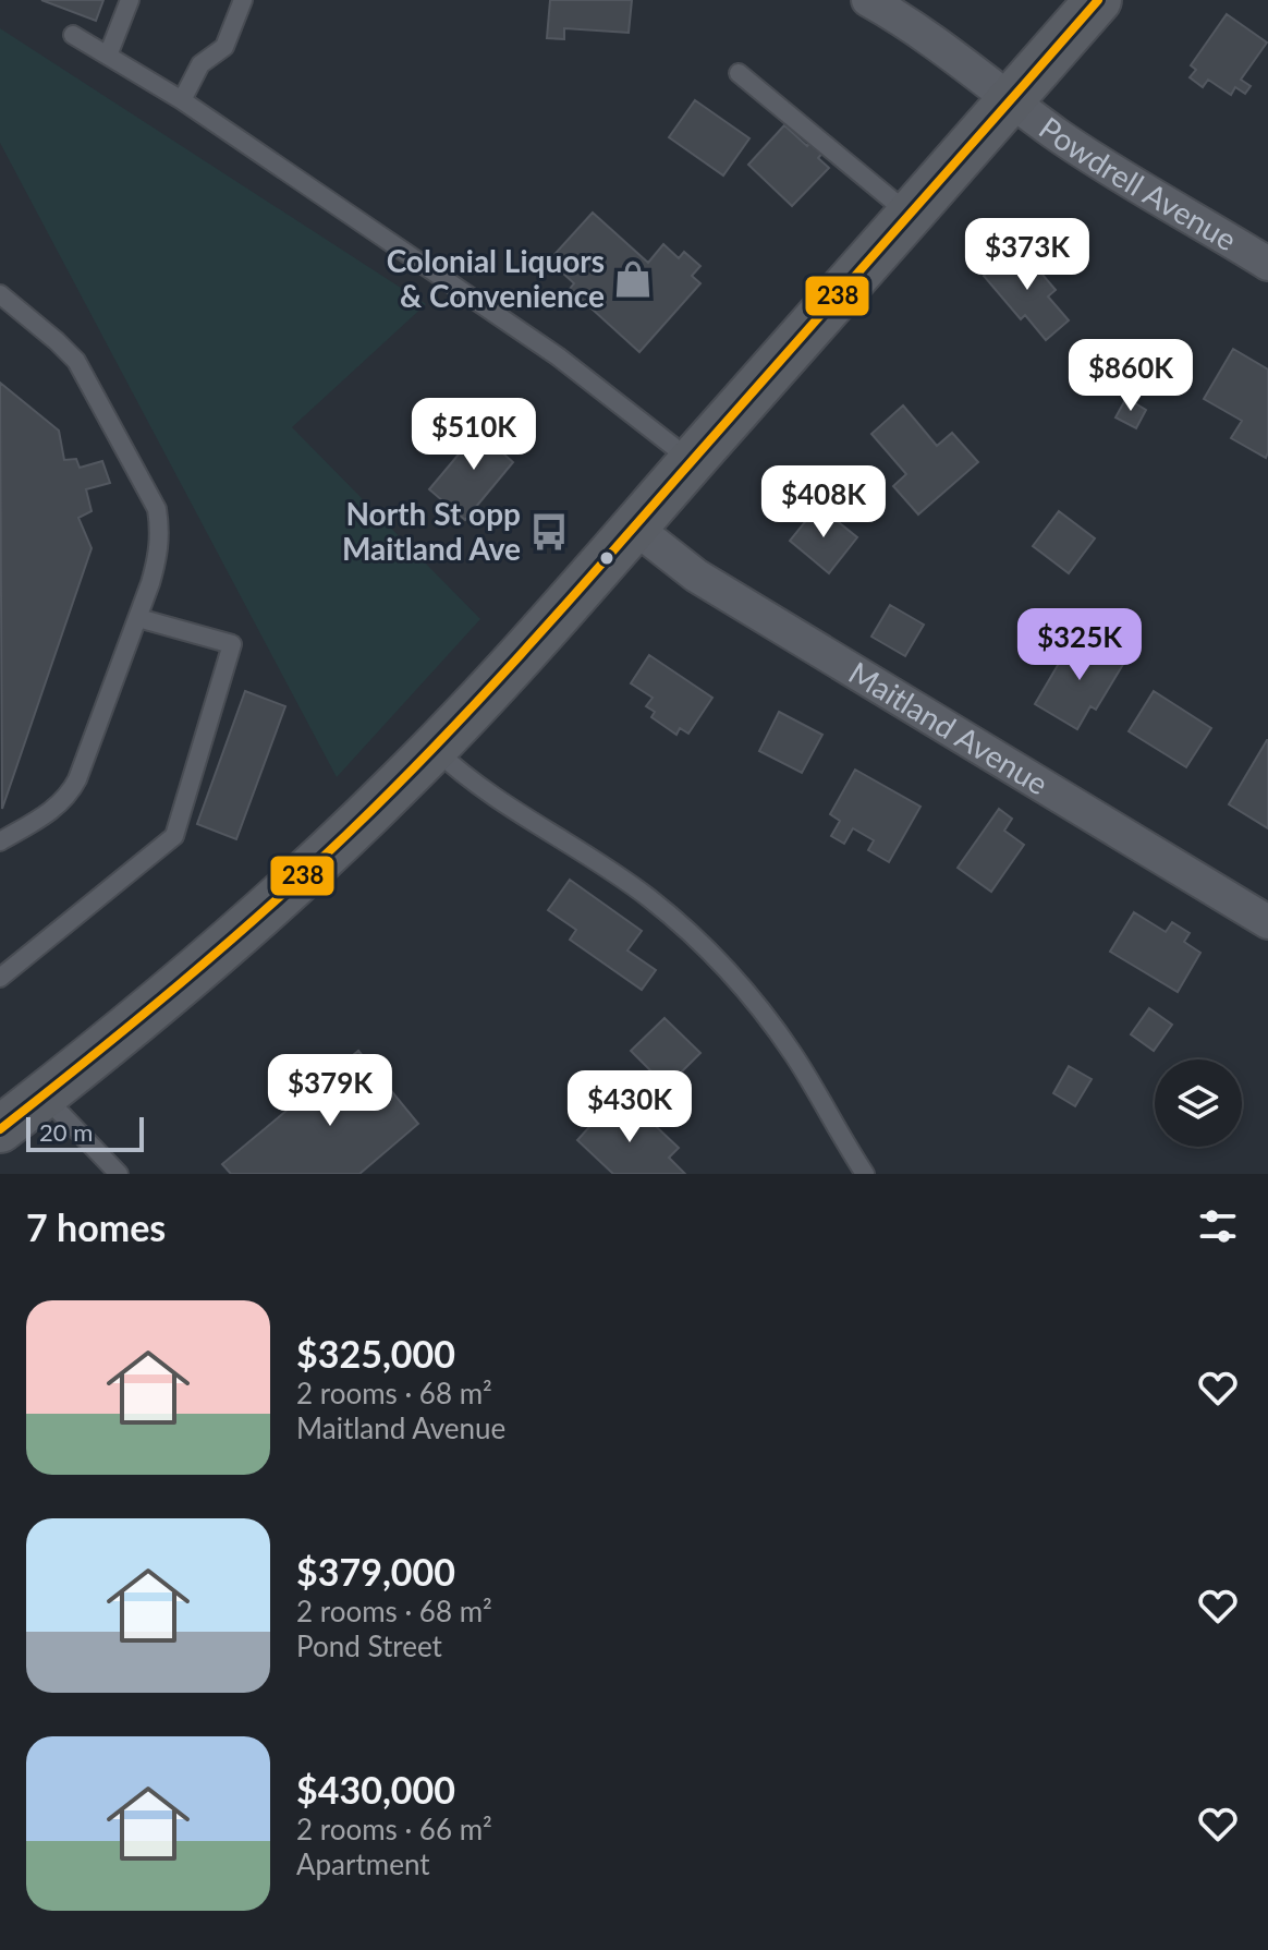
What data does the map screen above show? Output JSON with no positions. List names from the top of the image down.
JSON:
{
  "streets": {
    "street": ["Powdrell Avenue", "Maitland Avenue"]
  },
  "places": {
    "shop": ["Colonial Liquors & Convenience"],
    "bus stop": ["North St opp Maitland Ave"]
  },
  "lines": ["transit line 238"],
  "scale_bar": "20 m",
  "page": {
    "price": [
      "$373K",
      "$860K",
      "$510K",
      "$408K",
      "$325K",
      "$379K",
      "$430K"
    ],
    "scale": "20 m",
    "heading": "7 homes",
    "list": [
      {
        "name": "$325,000",
        "note": "2 rooms · 68 m² · Maitland Avenue"
      },
      {
        "name": "$379,000",
        "note": "2 rooms · 68 m² · Pond Street"
      },
      {
        "name": "$430,000",
        "note": "2 rooms · 66 m² · Apartment"
      }
    ]
  }
}
